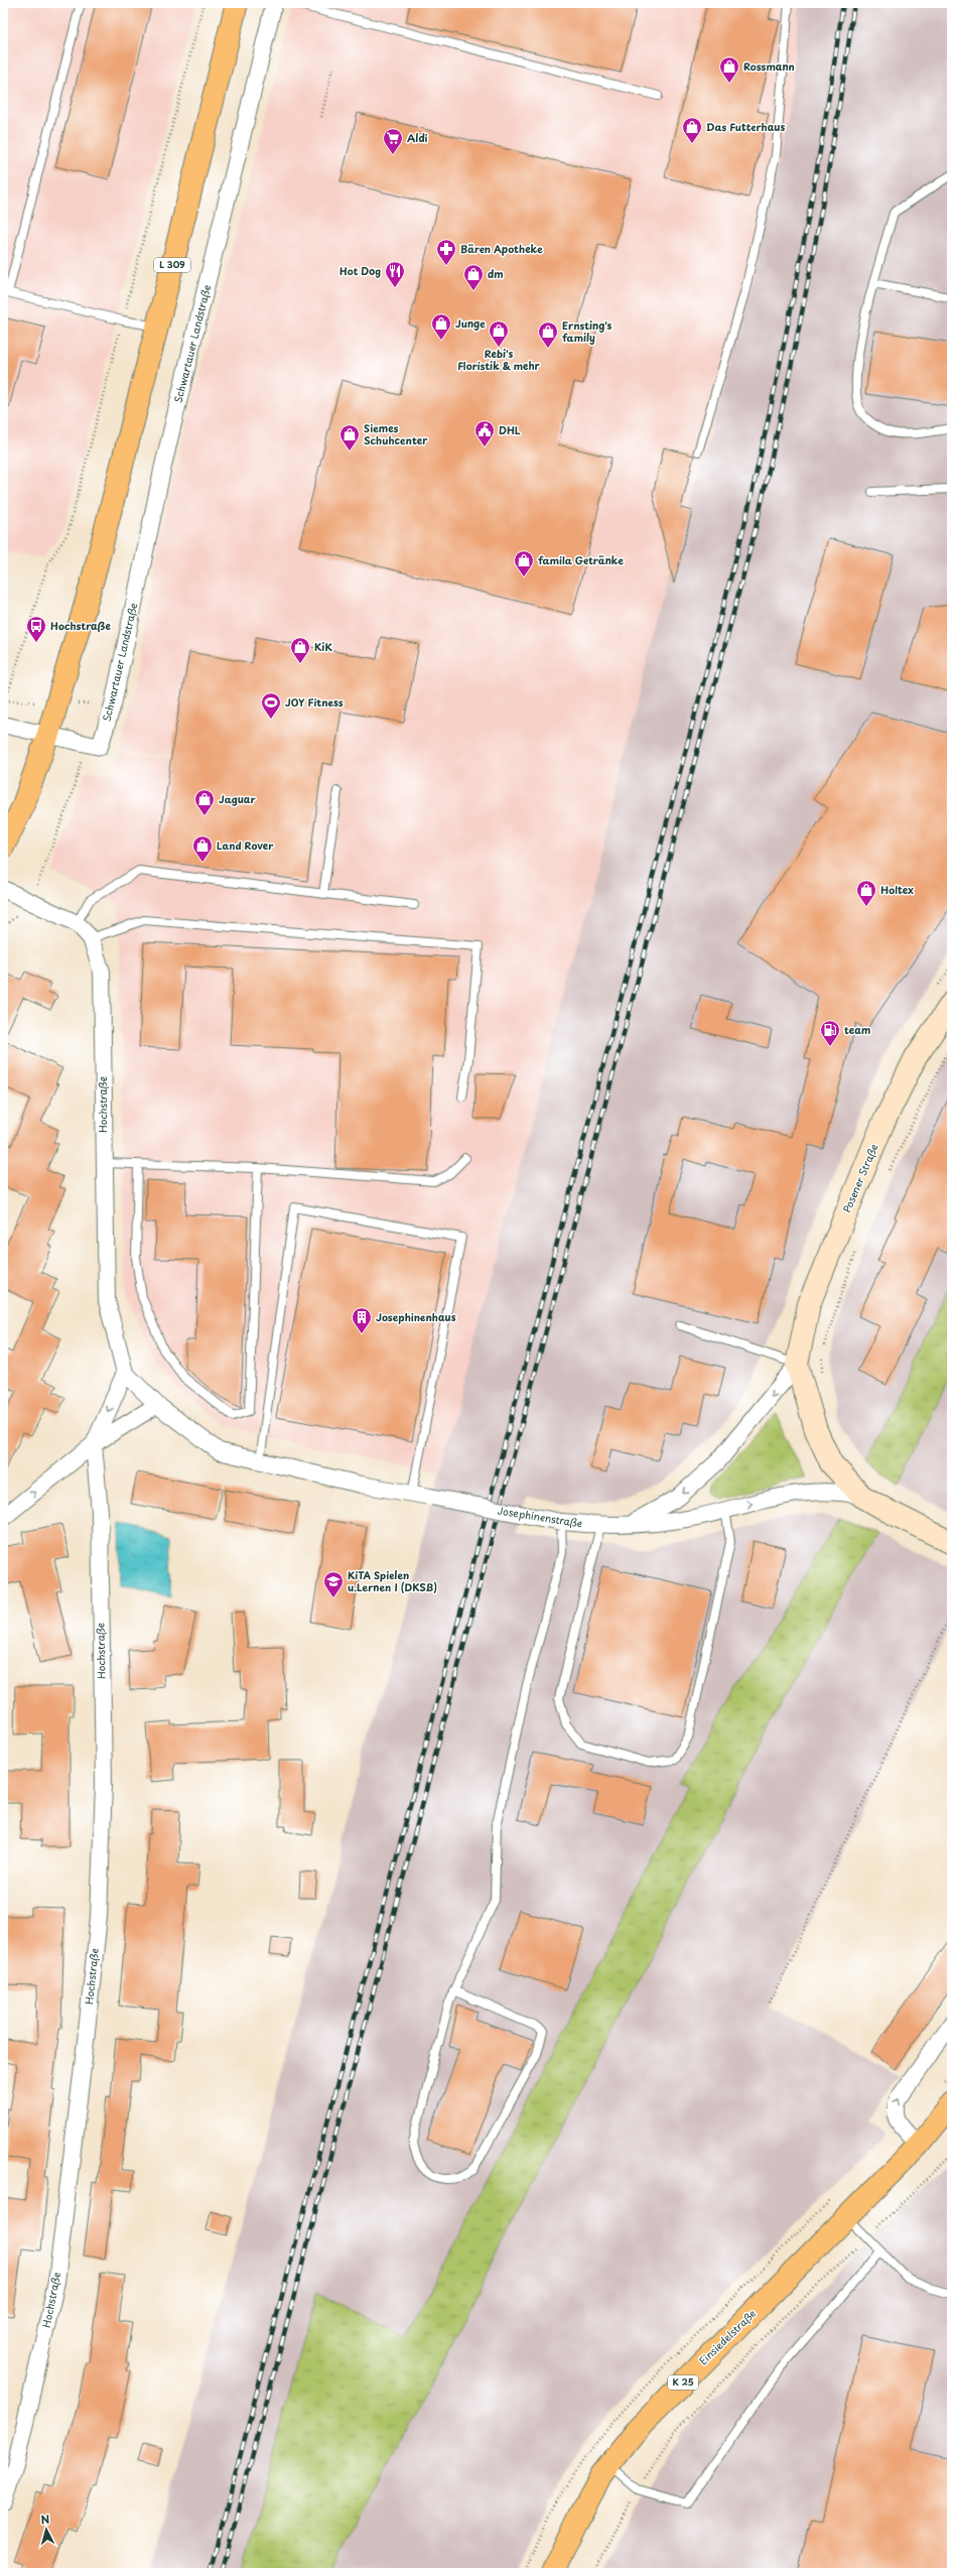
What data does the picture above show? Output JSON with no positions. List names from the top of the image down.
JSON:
{
  "streets": {
    "main road": ["L 309", "Einsiedelstraße", "K 25"],
    "street": [
      "Schwartauer Landstraße",
      "Hochstraße",
      "Posener Straße",
      "Josephinenstraße"
    ]
  },
  "crossings": [
    ["Posener Straße", "Josephinenstraße"]
  ],
  "places": {
    "shop": [
      "Rossmann",
      "Das Futterhaus",
      "dm",
      "Junge",
      "Rebi's Floristik & mehr",
      "Ernsting's family",
      "Siemes Schuhcenter",
      "famila Getränke",
      "KiK",
      "Jaguar",
      "Land Rover",
      "Holtex"
    ],
    "supermarket": ["Aldi"],
    "pharmacy": ["Bären Apotheke"],
    "restaurant": ["Hot Dog"],
    "public building": ["DHL"],
    "bus stop": ["Hochstraße"],
    "sports": ["JOY Fitness"],
    "fuel station": ["team"],
    "building": ["Josephinenhaus"],
    "school or university": ["KiTA Spielen u.Lernen I (DKSB)"]
  },
  "north": "top"
}
